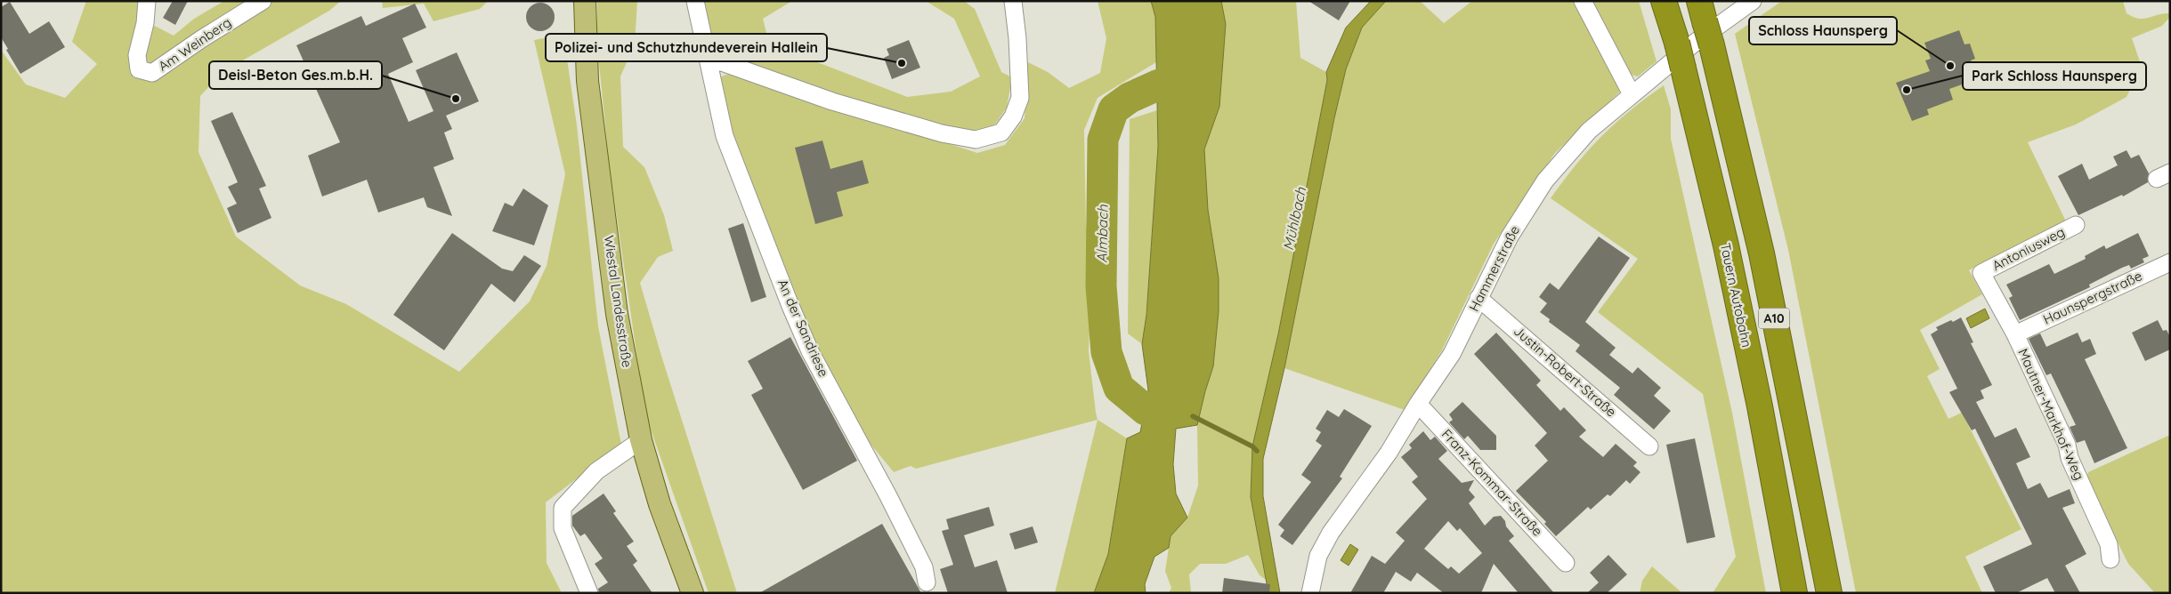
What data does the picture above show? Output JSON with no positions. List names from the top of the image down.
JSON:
{
  "streets": {
    "highway": ["Tauern Autobahn", "A10"],
    "main road": ["Wiestal Landesstraße"],
    "street": [
      "Am Weinberg",
      "Antoniusweg",
      "Hammerstraße",
      "Haunspergstraße",
      "An der Sandriese",
      "Justin-Robert-Straße",
      "Mautner-Markhof-Weg",
      "Franz-Kommar-Straße"
    ]
  },
  "crossings": [
    ["Antoniusweg", "Mautner-Markhof-Weg"],
    ["Hammerstraße", "Justin-Robert-Straße"],
    ["Hammerstraße", "Franz-Kommar-Straße"],
    ["Haunspergstraße", "Mautner-Markhof-Weg"]
  ],
  "water": ["Mühlbach", "Almbach"],
  "places": [
    "Polizei- und Schutzhundeverein Hallein",
    "Schloss Haunsperg",
    "Park Schloss Haunsperg",
    "Deisl-Beton Ges.m.b.H."
  ]
}
